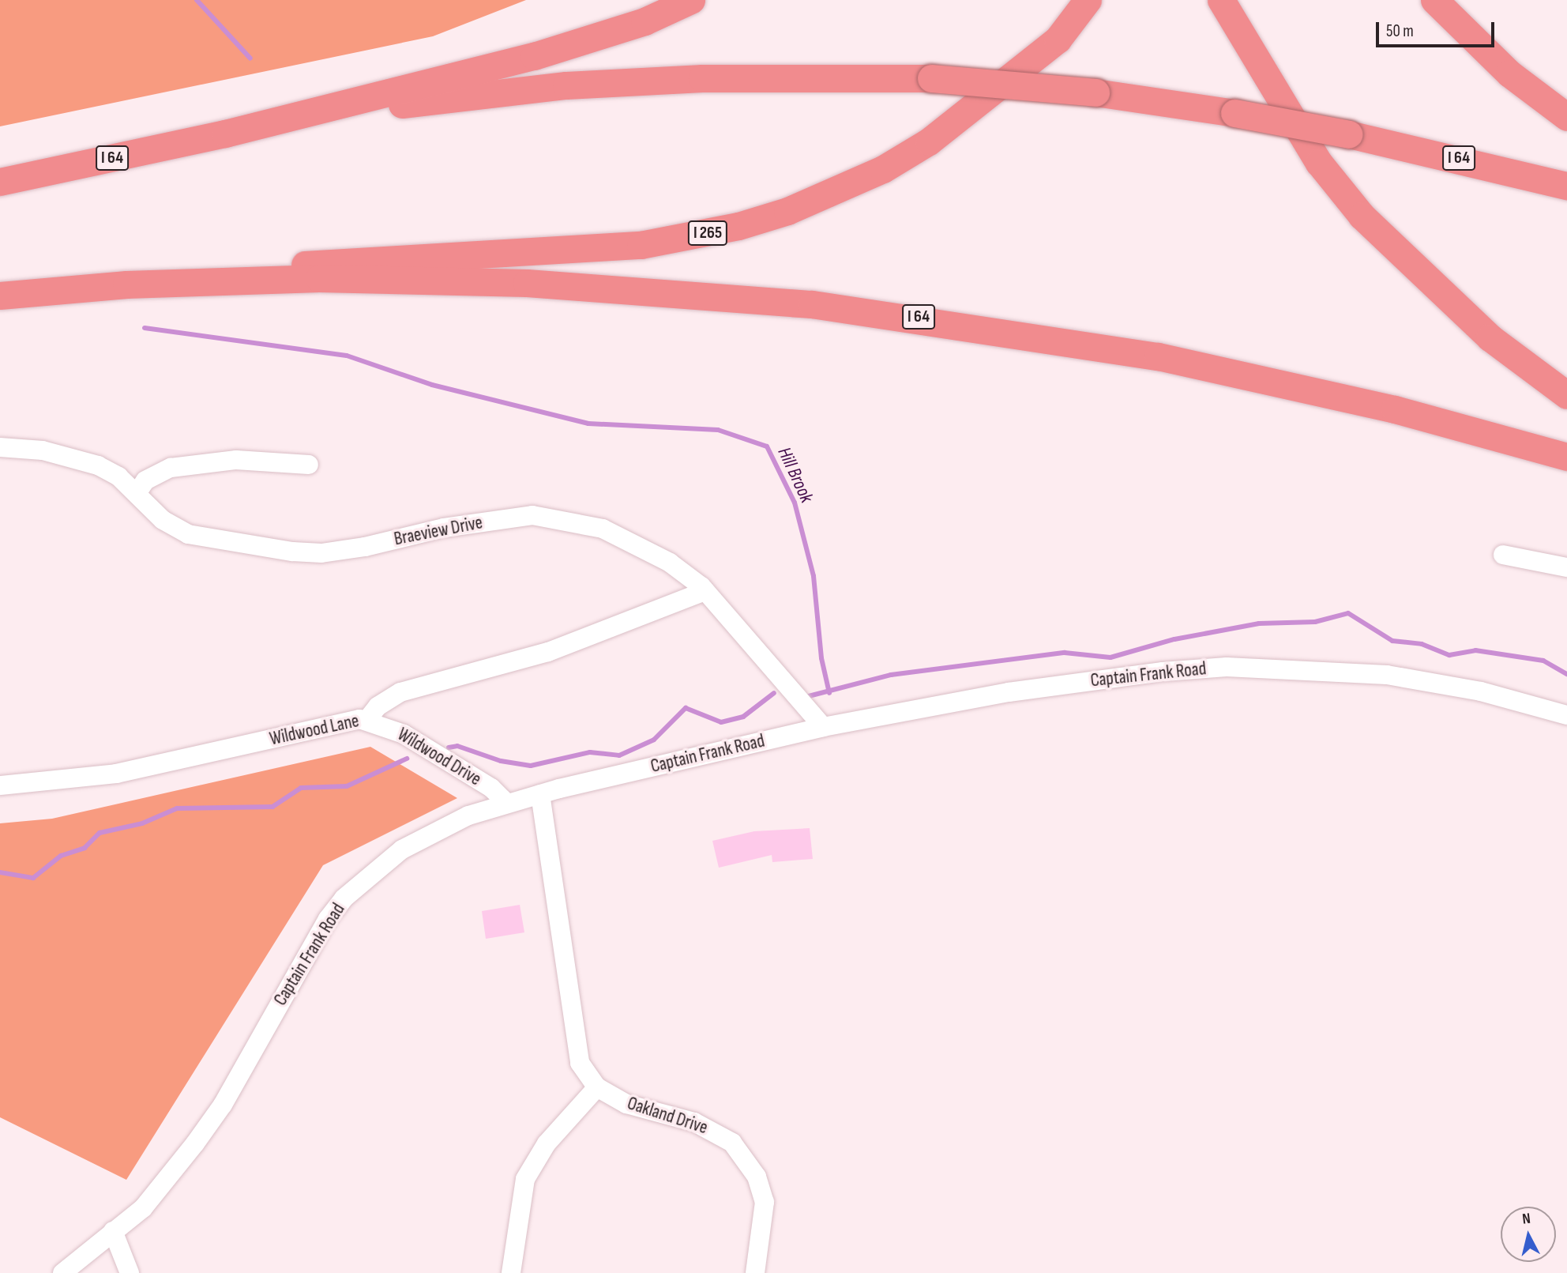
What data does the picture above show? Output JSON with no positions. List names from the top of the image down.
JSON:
{
  "streets": {
    "highway": ["I 64", "I 265"],
    "street": [
      "Braeview Drive",
      "Captain Frank Road",
      "Wildwood Lane",
      "Wildwood Drive",
      "Oakland Drive"
    ]
  },
  "crossings": [
    ["I 64", "I 265"],
    ["Braeview Drive", "Captain Frank Road"],
    ["Braeview Drive", "Wildwood Lane"],
    ["Captain Frank Road", "Wildwood Drive"],
    ["Captain Frank Road", "Oakland Drive"],
    ["Wildwood Lane", "Wildwood Drive"]
  ],
  "water": ["Hill Brook"],
  "scale_bar": "50 m",
  "north": "top"
}
